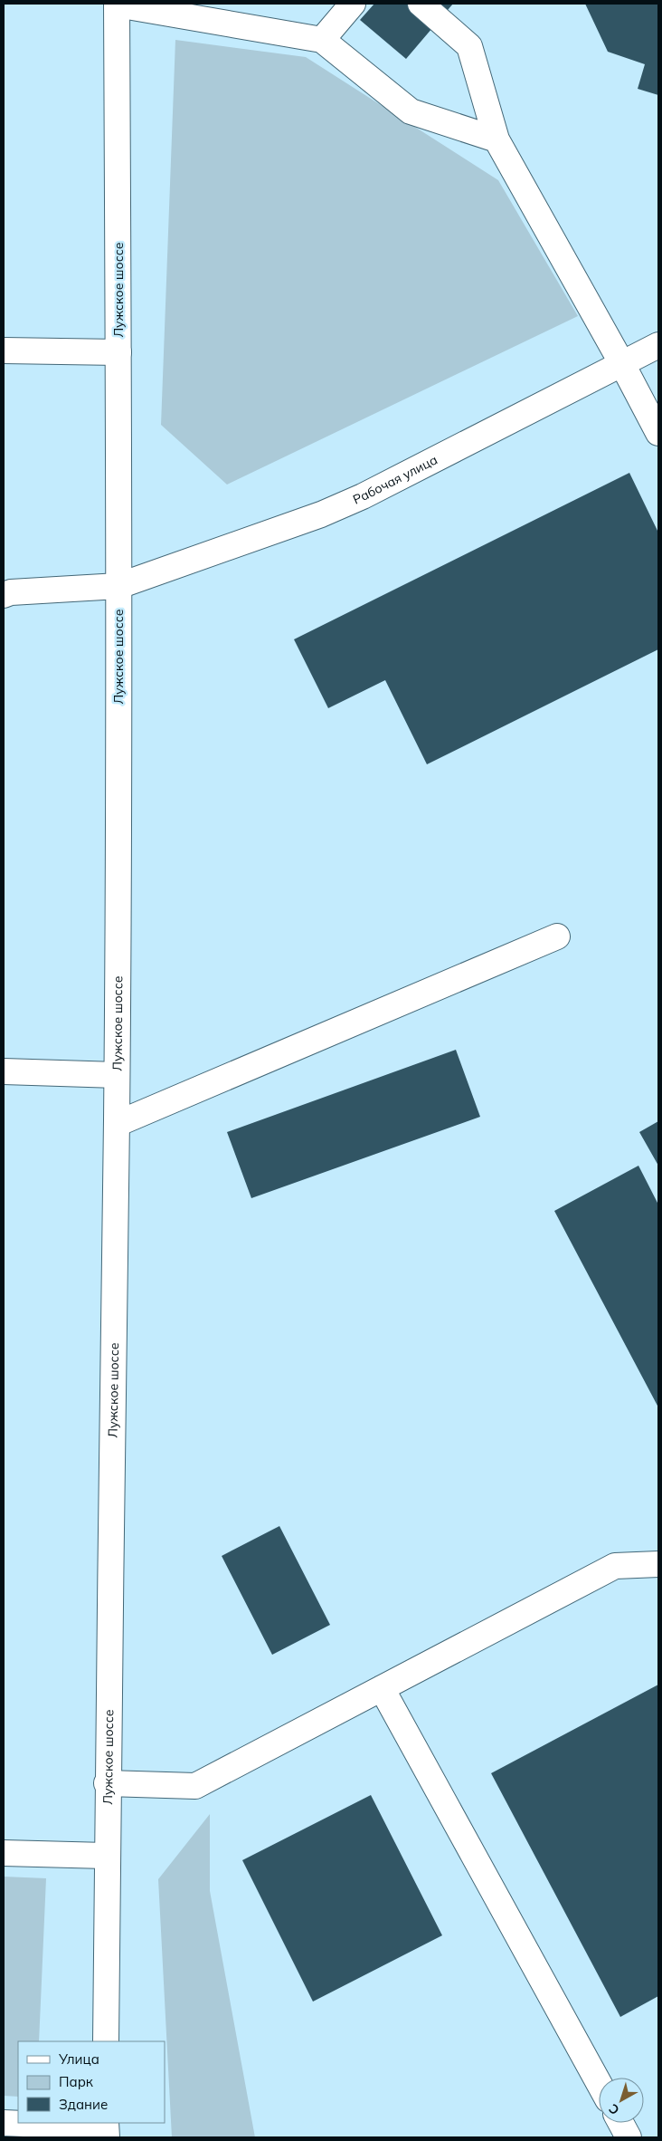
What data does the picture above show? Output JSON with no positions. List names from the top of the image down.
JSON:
{
  "streets": {
    "main road": ["Лужское шоссе", "Рабочая улица"]
  },
  "crossings": [
    ["Лужское шоссе", "Рабочая улица"]
  ],
  "legend": ["Улица", "Парк", "Здание"],
  "north": "bottom left"
}
